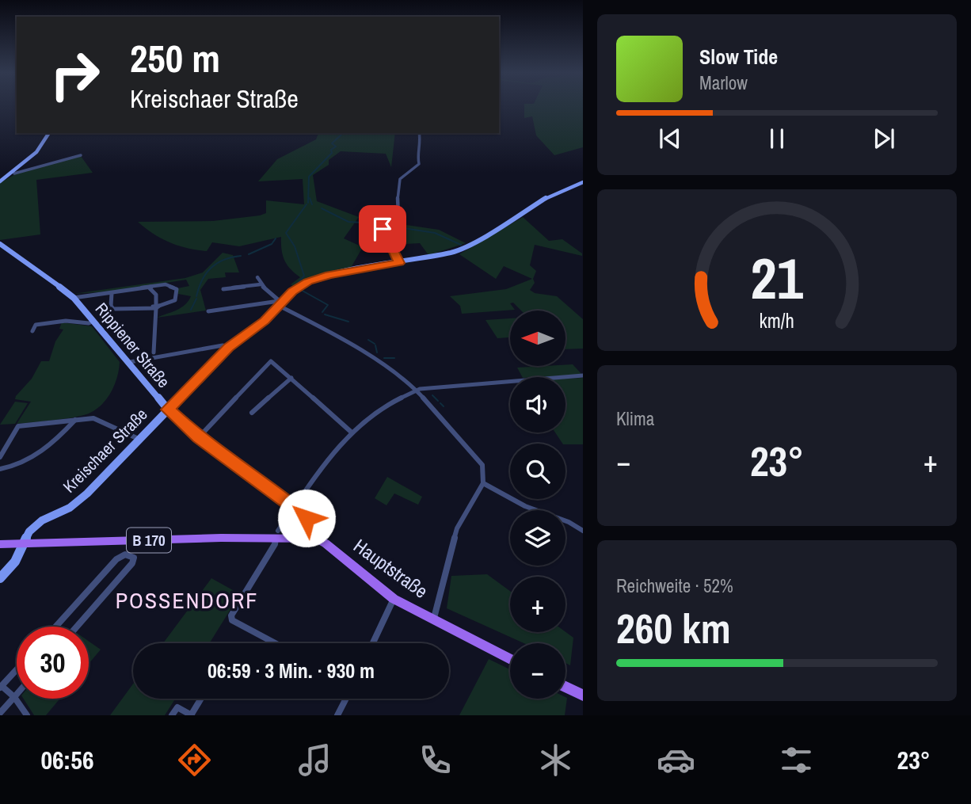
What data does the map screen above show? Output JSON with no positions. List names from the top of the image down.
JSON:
{
  "streets": {
    "main road": [
      "Rippiener Straße",
      "Kreischaer Straße",
      "B 170",
      "Hauptstraße"
    ]
  },
  "crossings": [
    ["Rippiener Straße", "Kreischaer Straße"],
    ["Kreischaer Straße", "Hauptstraße"]
  ],
  "districts": ["POSSENDORF"],
  "north": "left",
  "page": {
    "turn": ["250 m", "Kreischaer Straße"],
    "song": ["Slow Tide", "Marlow"],
    "map_buttons": ["+", "−"],
    "tile": [
      "Klima",
      ["Reichweite · 52%", "260 km"]
    ],
    "heat": ["−", "23°", "+"],
    "limit": "30",
    "trip": "06:59 · 3 Min. · 930 m",
    "tabs": ["06:56", "23°"],
    "gauge": ["21", "km/h"]
  }
}
